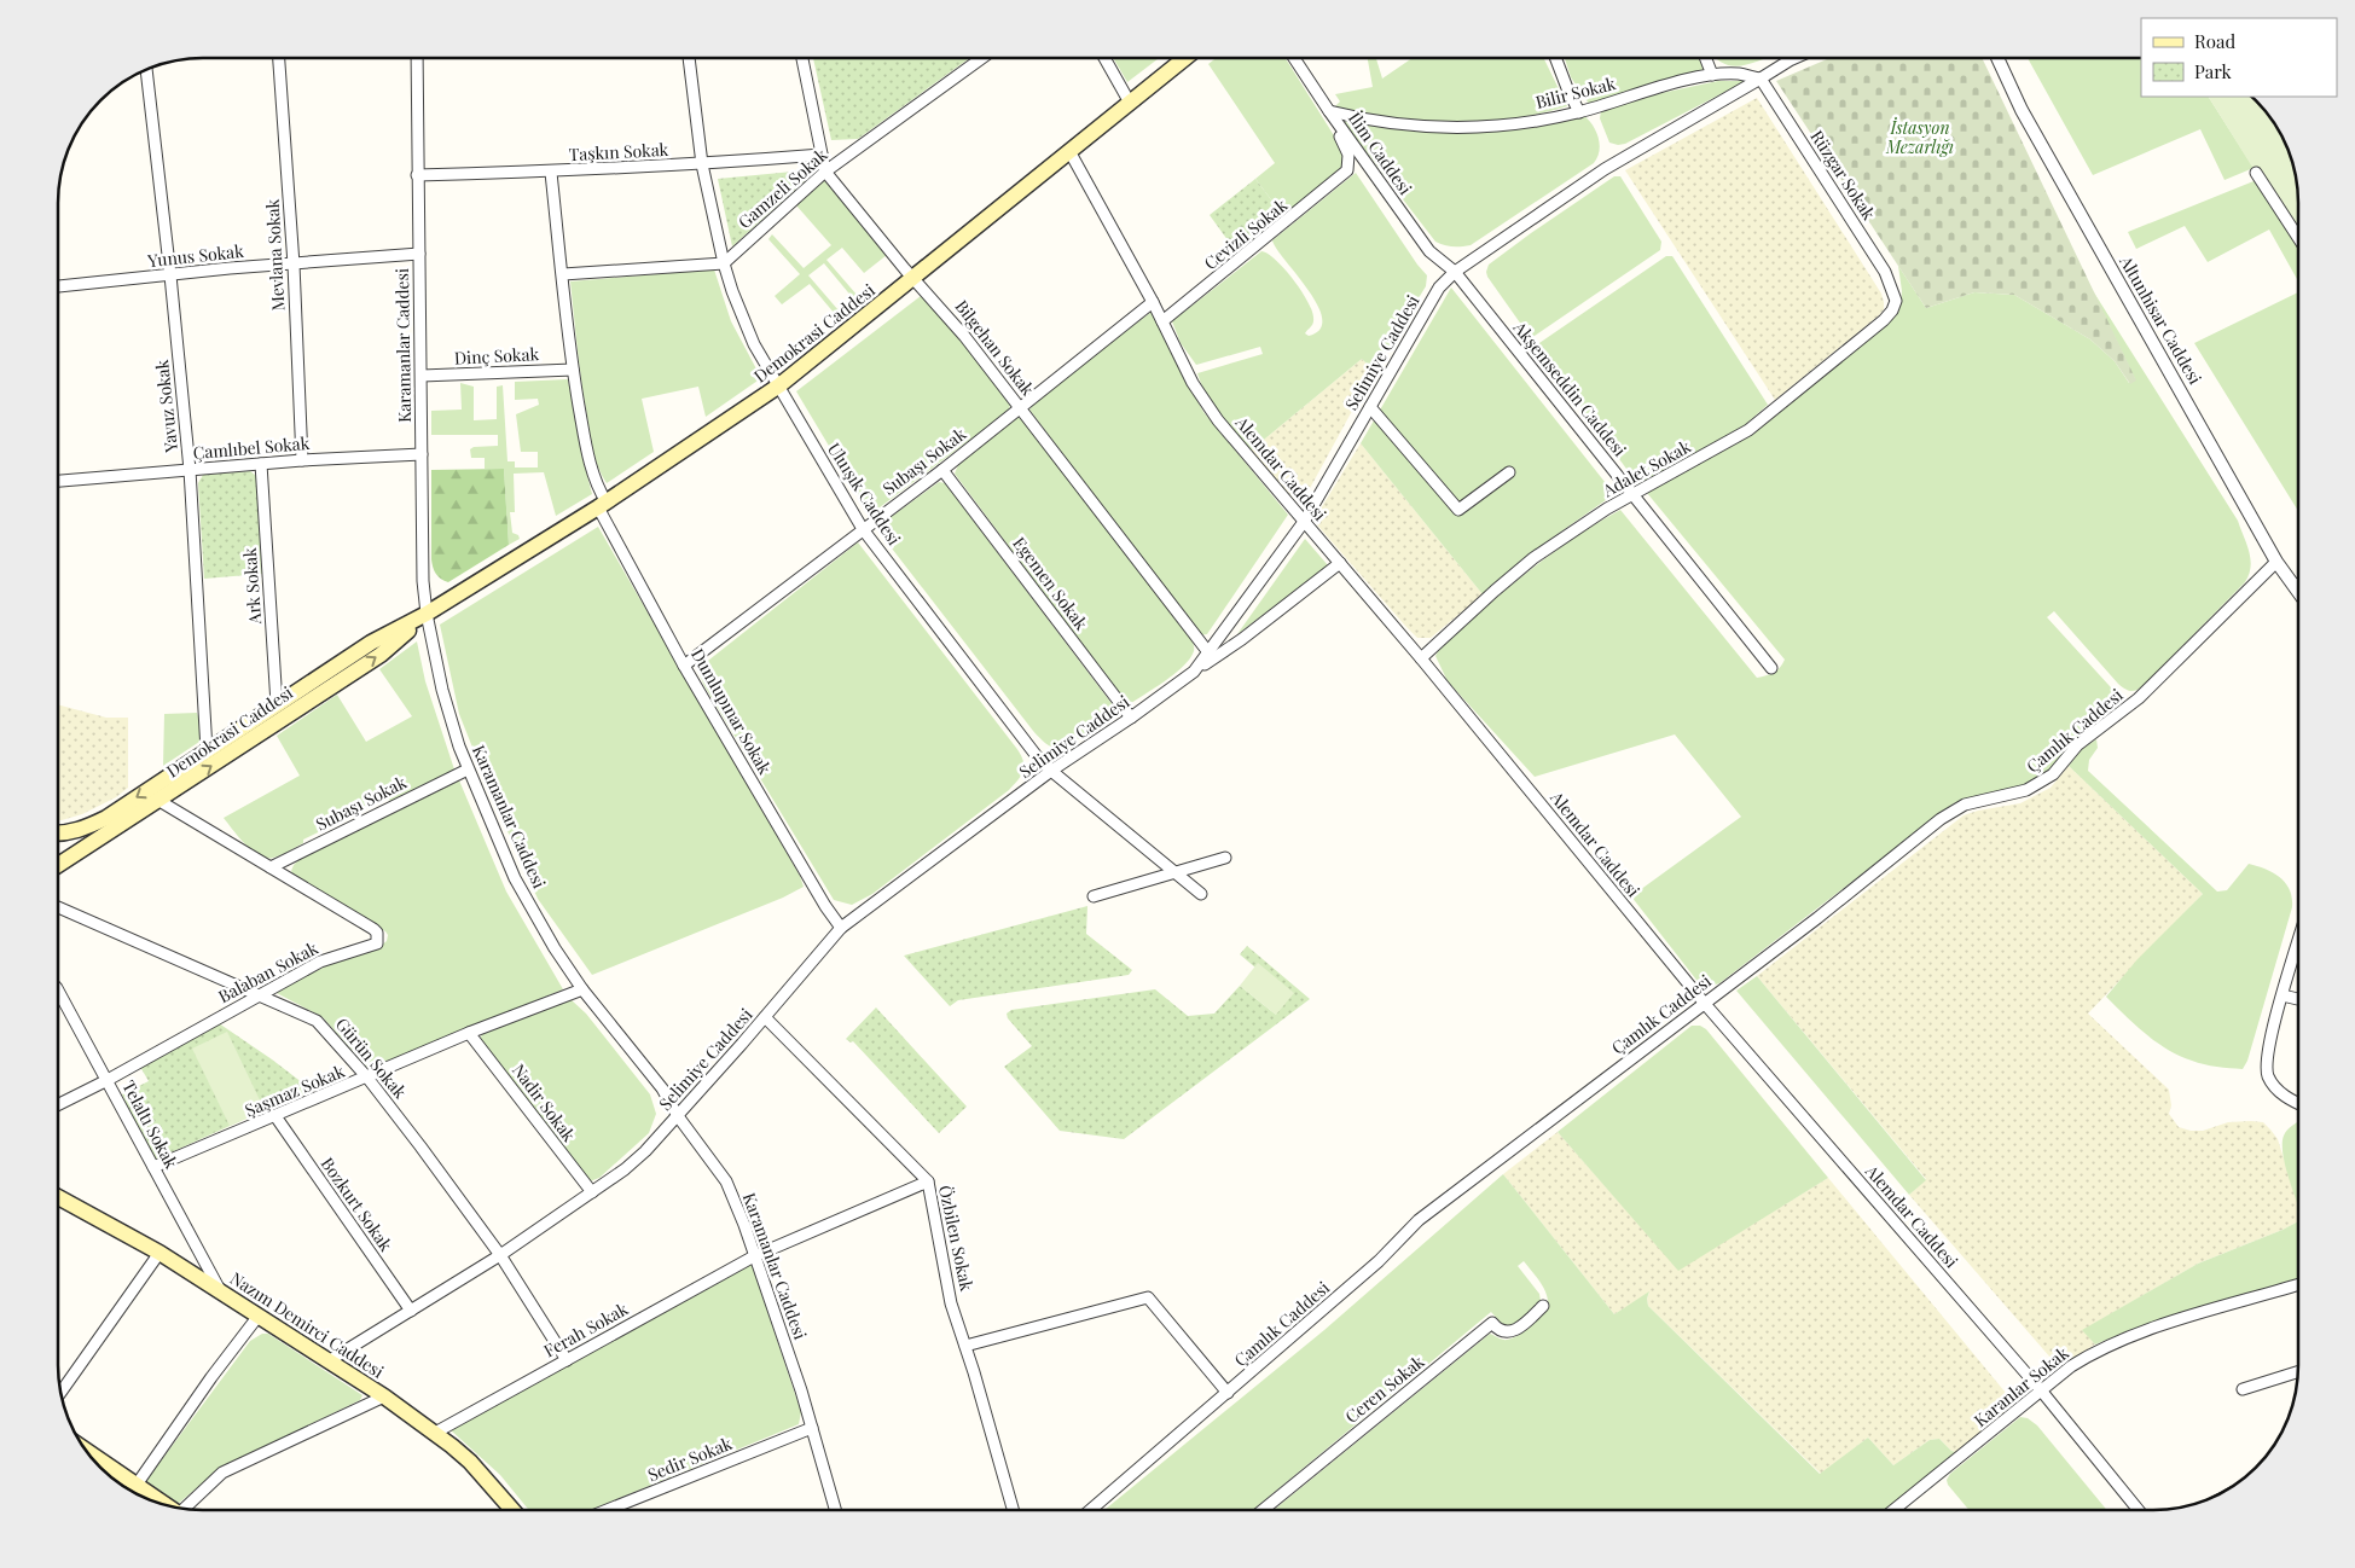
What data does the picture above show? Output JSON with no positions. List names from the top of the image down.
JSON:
{
  "streets": {
    "main road": ["Demokrasi Caddesi", "Nazım Demirci Caddesi"],
    "street": [
      "Bilir Sokak",
      "Taşkın Sokak",
      "İlim Caddesi",
      "Rüzgar Sokak",
      "Gamzeli Sokak",
      "Cevizli Sokak",
      "Mevlana Sokak",
      "Yunus Sokak",
      "Altunhisar Caddesi",
      "Karamanlar Caddesi",
      "Bilgehan Sokak",
      "Selimiye Caddesi",
      "Dinç Sokak",
      "Akşemseddin Caddesi",
      "Yavuz Sokak",
      "Çamlıbel Sokak",
      "Subaşı Sokak",
      "Alemdar Caddesi",
      "Adalet Sokak",
      "Uluışık Caddesi",
      "Egemen Sokak",
      "Ark Sokak",
      "Dumlupınar Sokak",
      "Çamlık Caddesi",
      "Balaban Sokak",
      "Gürün Sokak",
      "Şaşmaz Sokak",
      "Nadir Sokak",
      "Telaltı Sokak",
      "Bozkurt Sokak",
      "Özbilen Sokak",
      "Ferah Sokak",
      "Karanlar Sokak",
      "Ceren Sokak",
      "Sedir Sokak"
    ]
  },
  "crossings": [
    ["Bilir Sokak", "İlim Caddesi"],
    ["Bilir Sokak", "Rüzgar Sokak"],
    ["Bilir Sokak", "Cevizli Sokak"],
    ["Bilir Sokak", "Selimiye Caddesi"],
    ["Taşkın Sokak", "Karamanlar Caddesi"],
    ["Taşkın Sokak", "Bilgehan Sokak"],
    ["Taşkın Sokak", "Uluışık Caddesi"],
    ["Taşkın Sokak", "Dumlupınar Sokak"],
    ["İlim Caddesi", "Cevizli Sokak"],
    ["İlim Caddesi", "Selimiye Caddesi"],
    ["İlim Caddesi", "Akşemseddin Caddesi"],
    ["Rüzgar Sokak", "Selimiye Caddesi"],
    ["Rüzgar Sokak", "Adalet Sokak"],
    ["Gamzeli Sokak", "Bilgehan Sokak"],
    ["Gamzeli Sokak", "Uluışık Caddesi"],
    ["Cevizli Sokak", "Alemdar Caddesi"],
    ["Mevlana Sokak", "Yunus Sokak"],
    ["Mevlana Sokak", "Çamlıbel Sokak"],
    ["Yunus Sokak", "Karamanlar Caddesi"],
    ["Yunus Sokak", "Yavuz Sokak"],
    ["Altunhisar Caddesi", "Çamlık Caddesi"],
    ["Demokrasi Caddesi", "Karamanlar Caddesi"],
    ["Demokrasi Caddesi", "Bilgehan Sokak"],
    ["Demokrasi Caddesi", "Yavuz Sokak"],
    ["Demokrasi Caddesi", "Alemdar Caddesi"],
    ["Demokrasi Caddesi", "Uluışık Caddesi"],
    ["Demokrasi Caddesi", "Ark Sokak"],
    ["Demokrasi Caddesi", "Dumlupınar Sokak"],
    ["Demokrasi Caddesi", "Balaban Sokak"],
    ["Karamanlar Caddesi", "Selimiye Caddesi"],
    ["Karamanlar Caddesi", "Dinç Sokak"],
    ["Karamanlar Caddesi", "Çamlıbel Sokak"],
    ["Karamanlar Caddesi", "Subaşı Sokak"],
    ["Karamanlar Caddesi", "Şaşmaz Sokak"],
    ["Karamanlar Caddesi", "Ferah Sokak"],
    ["Karamanlar Caddesi", "Sedir Sokak"],
    ["Bilgehan Sokak", "Selimiye Caddesi"],
    ["Bilgehan Sokak", "Subaşı Sokak"],
    ["Selimiye Caddesi", "Akşemseddin Caddesi"],
    ["Selimiye Caddesi", "Alemdar Caddesi"],
    ["Selimiye Caddesi", "Uluışık Caddesi"],
    ["Selimiye Caddesi", "Egemen Sokak"],
    ["Selimiye Caddesi", "Dumlupınar Sokak"],
    ["Selimiye Caddesi", "Gürün Sokak"],
    ["Selimiye Caddesi", "Nadir Sokak"],
    ["Selimiye Caddesi", "Bozkurt Sokak"],
    ["Selimiye Caddesi", "Özbilen Sokak"],
    ["Selimiye Caddesi", "Nazım Demirci Caddesi"],
    ["Dinç Sokak", "Dumlupınar Sokak"],
    ["Akşemseddin Caddesi", "Adalet Sokak"],
    ["Yavuz Sokak", "Çamlıbel Sokak"],
    ["Çamlıbel Sokak", "Ark Sokak"],
    ["Subaşı Sokak", "Alemdar Caddesi"],
    ["Subaşı Sokak", "Uluışık Caddesi"],
    ["Subaşı Sokak", "Egemen Sokak"],
    ["Subaşı Sokak", "Dumlupınar Sokak"],
    ["Subaşı Sokak", "Balaban Sokak"],
    ["Alemdar Caddesi", "Adalet Sokak"],
    ["Alemdar Caddesi", "Çamlık Caddesi"],
    ["Alemdar Caddesi", "Karanlar Sokak"],
    ["Balaban Sokak", "Gürün Sokak"],
    ["Balaban Sokak", "Telaltı Sokak"],
    ["Gürün Sokak", "Şaşmaz Sokak"],
    ["Gürün Sokak", "Ferah Sokak"],
    ["Şaşmaz Sokak", "Nadir Sokak"],
    ["Şaşmaz Sokak", "Telaltı Sokak"],
    ["Şaşmaz Sokak", "Bozkurt Sokak"],
    ["Telaltı Sokak", "Nazım Demirci Caddesi"],
    ["Özbilen Sokak", "Ferah Sokak"],
    ["Nazım Demirci Caddesi", "Ferah Sokak"]
  ],
  "parks": ["İstasyon Mezarlığı"],
  "legend": ["Road", "Park"]
}
